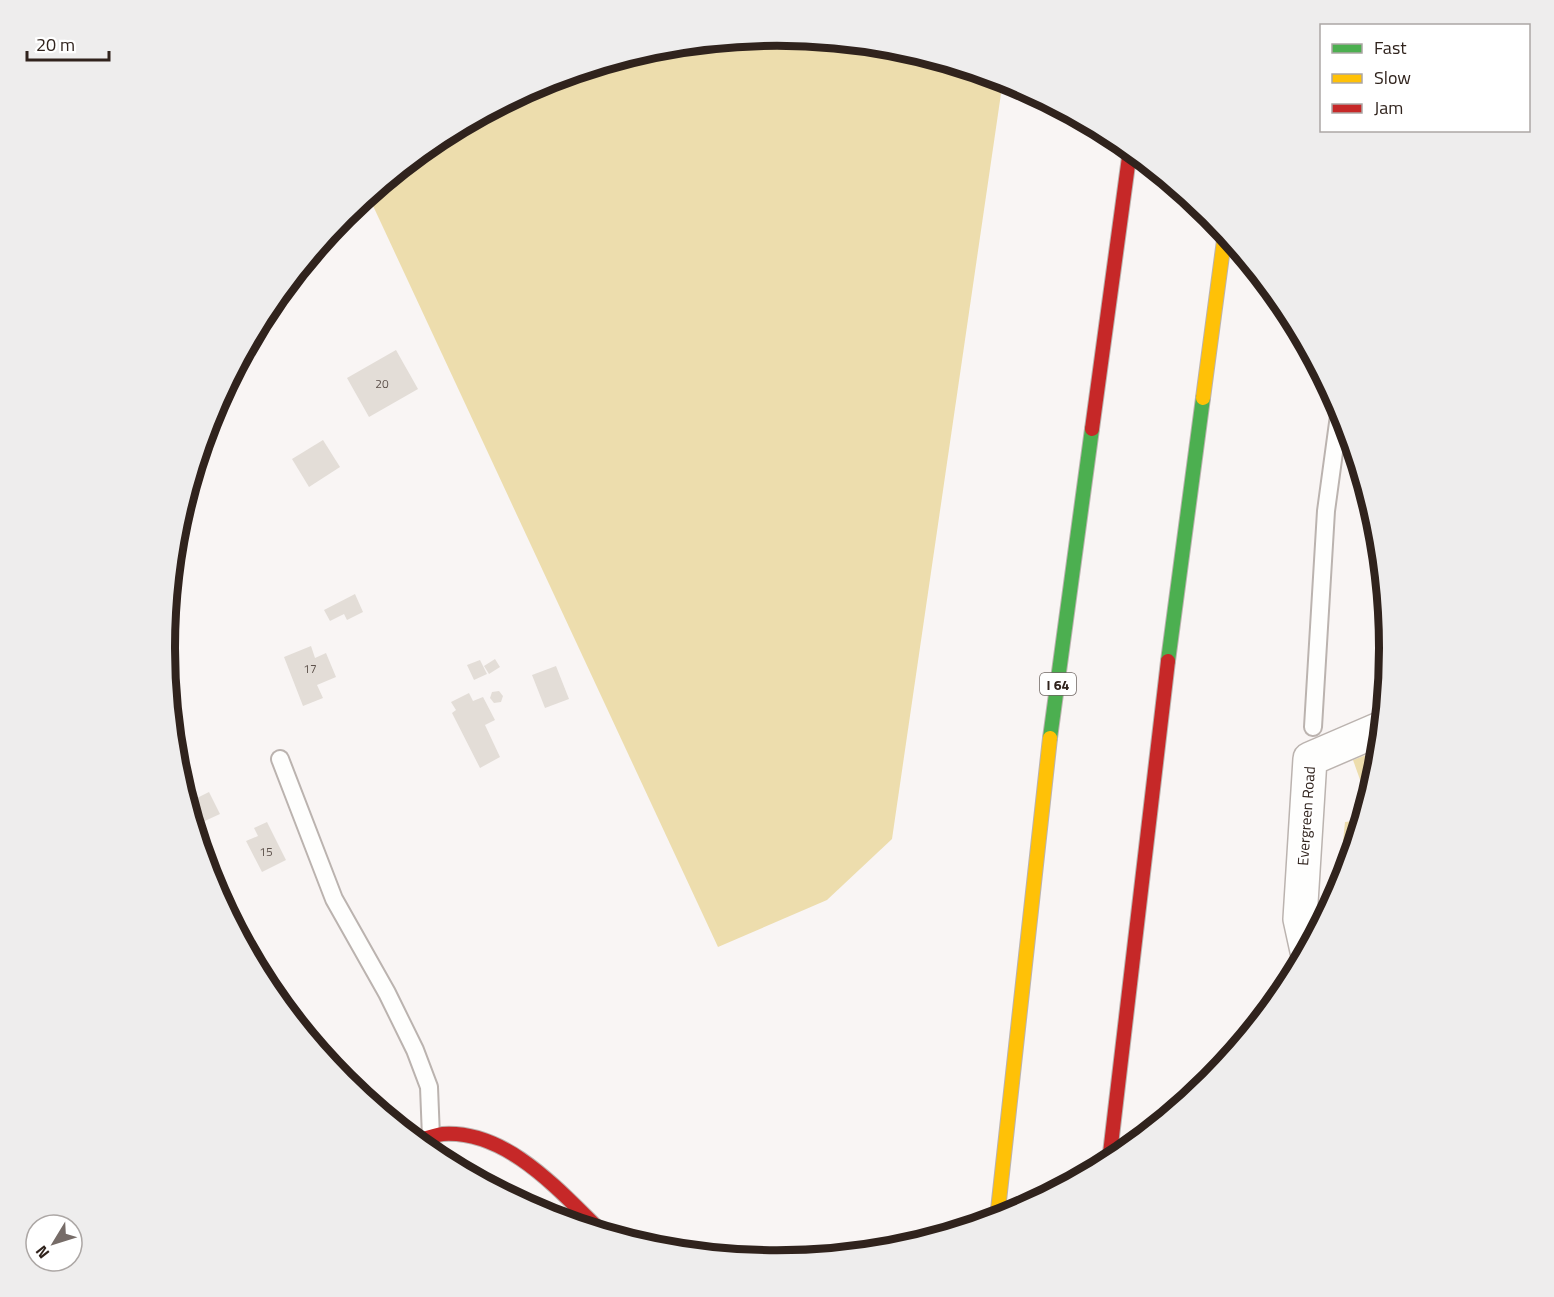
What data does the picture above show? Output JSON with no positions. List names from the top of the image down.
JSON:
{
  "streets": {
    "main road": ["I 64"],
    "street": ["Evergreen Road"]
  },
  "house_numbers": ["20", "17", "15"],
  "legend": ["Fast", "Slow", "Jam"],
  "scale_bar": "20 m",
  "north": "bottom left"
}
